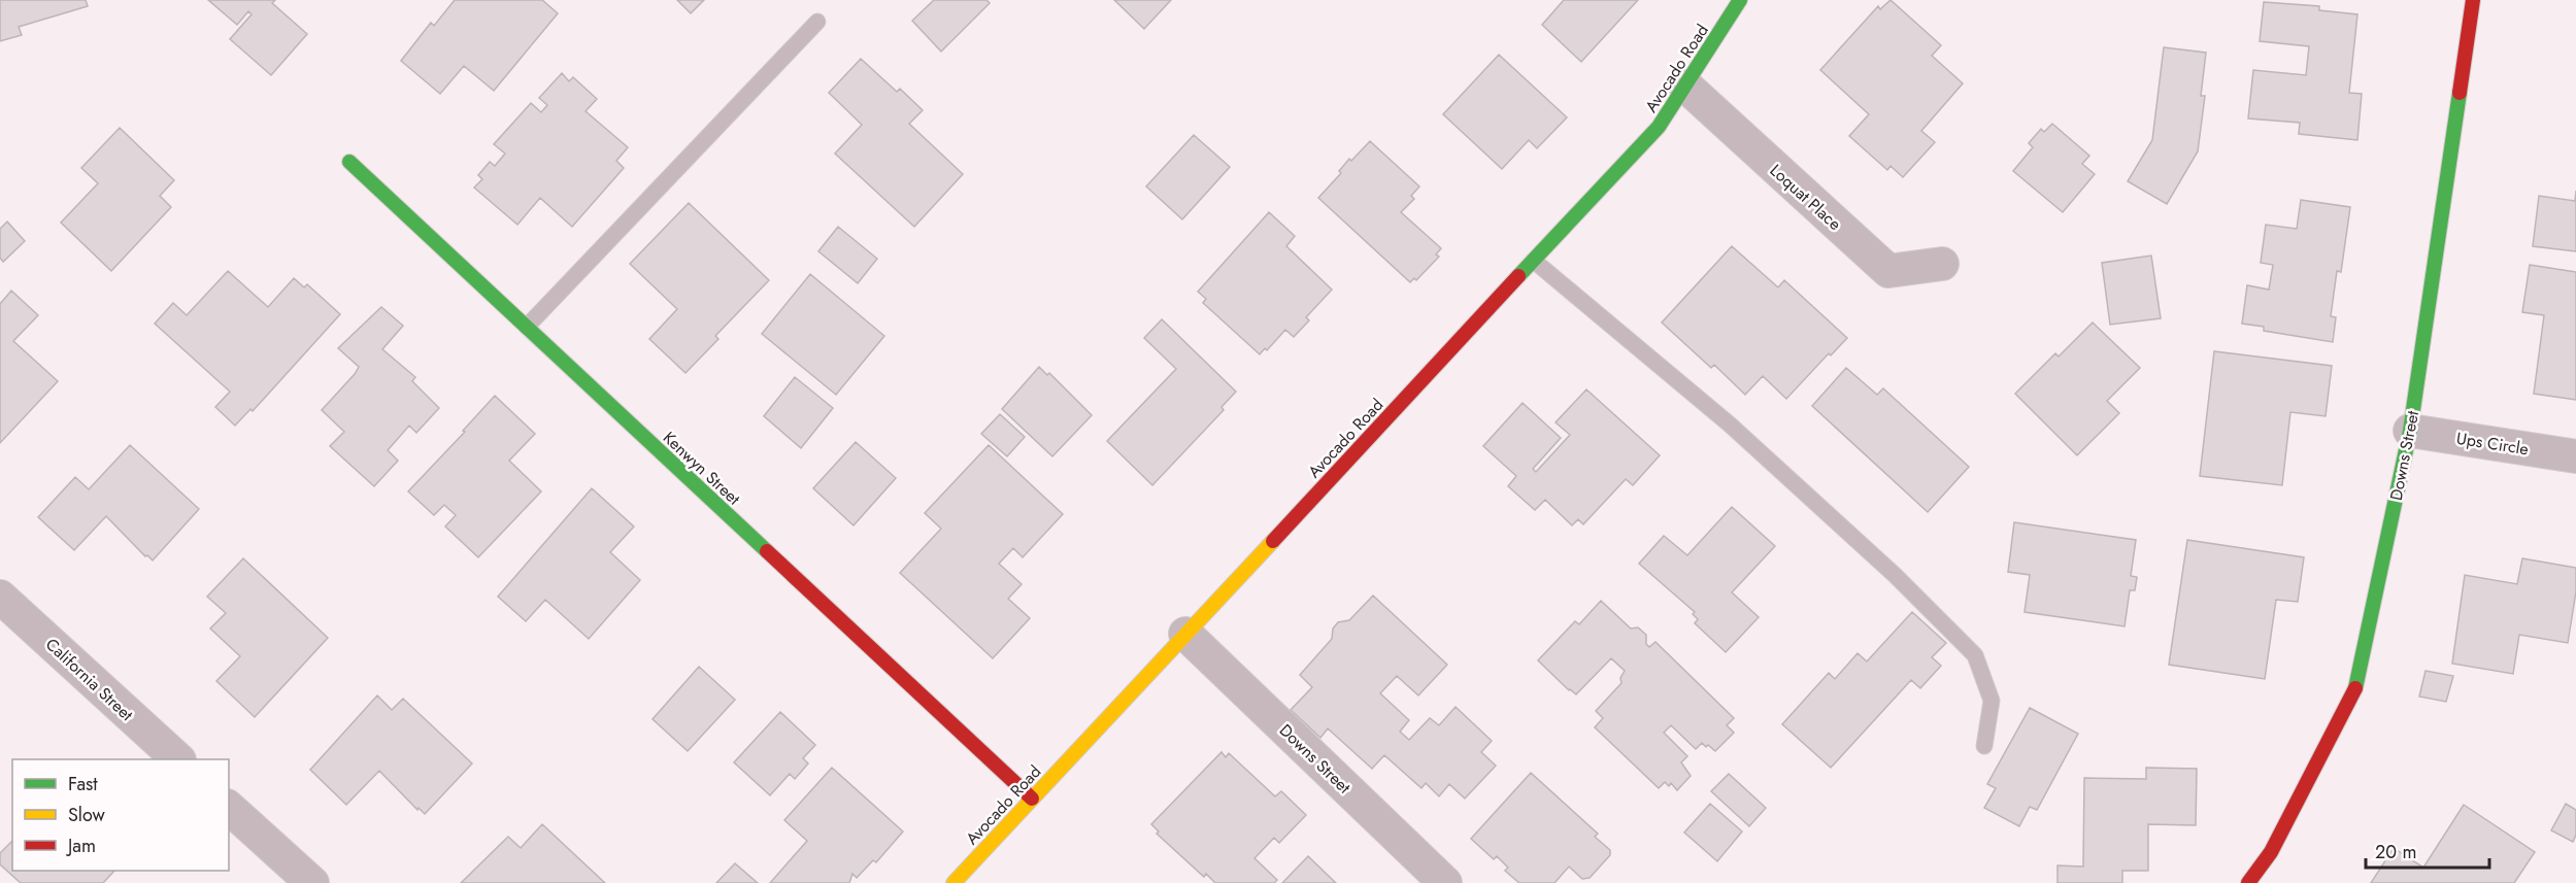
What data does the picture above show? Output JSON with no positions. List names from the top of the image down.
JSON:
{
  "streets": {
    "street": [
      "Avocado Road",
      "Loquat Place",
      "Ups Circle",
      "Downs Street",
      "Kenwyn Street",
      "California Street"
    ]
  },
  "crossings": [
    ["Avocado Road", "Loquat Place"],
    ["Avocado Road", "Downs Street"],
    ["Avocado Road", "Kenwyn Street"],
    ["Ups Circle", "Downs Street"]
  ],
  "legend": ["Fast", "Slow", "Jam"],
  "scale_bar": "20 m"
}
